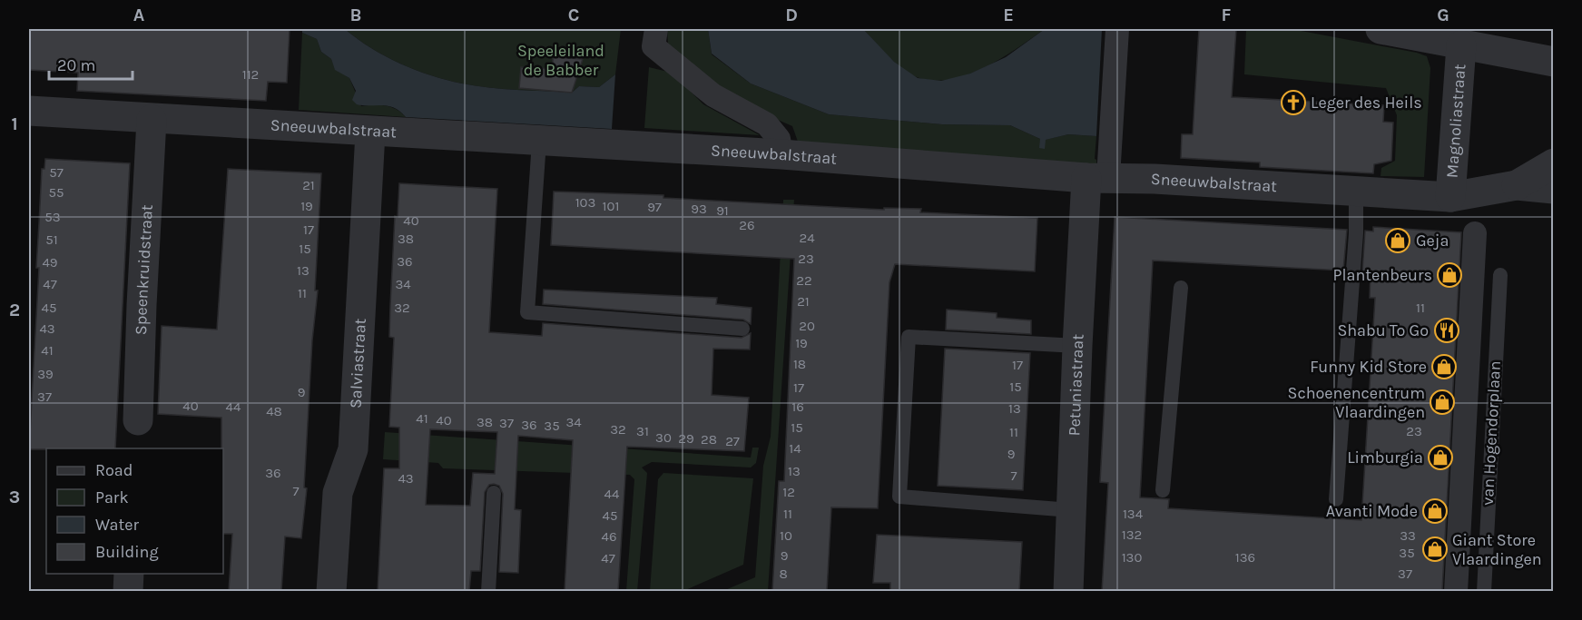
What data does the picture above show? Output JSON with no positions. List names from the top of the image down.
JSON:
{
  "streets": {
    "street": [
      "Magnoliastraat",
      "Sneeuwbalstraat",
      "Speenkruidstraat",
      "Salviastraat",
      "Petuniastraat"
    ],
    "lane": ["van Hogendorplaan"]
  },
  "crossings": [
    ["Magnoliastraat", "Sneeuwbalstraat"],
    ["Sneeuwbalstraat", "Speenkruidstraat"],
    ["Sneeuwbalstraat", "Salviastraat"],
    ["Sneeuwbalstraat", "Petuniastraat"]
  ],
  "parks": ["Speeleiland de Babber"],
  "places": {
    "church": ["Leger des Heils"],
    "shop": [
      "Geja",
      "Plantenbeurs",
      "Funny Kid Store",
      "Schoenencentrum Vlaardingen",
      "Limburgia",
      "Avanti Mode",
      "Giant Store Vlaardingen"
    ],
    "restaurant": ["Shabu To Go"]
  },
  "house_numbers": [
    "112",
    "57",
    "21",
    "55",
    "103",
    "19",
    "101",
    "97",
    "93",
    "91",
    "53",
    "40",
    "26",
    "17",
    "24",
    "38",
    "51",
    "15",
    "23",
    "36",
    "49",
    "13",
    "22",
    "47",
    "34",
    "11",
    "21",
    "45",
    "32",
    "11",
    "20",
    "43",
    "19",
    "41",
    "18",
    "17",
    "39",
    "15",
    "17",
    "9",
    "37",
    "40",
    "44",
    "16",
    "13",
    "48",
    "41",
    "40",
    "38",
    "34",
    "37",
    "36",
    "35",
    "15",
    "32",
    "31",
    "23",
    "11",
    "30",
    "29",
    "28",
    "27",
    "14",
    "9",
    "13",
    "36",
    "7",
    "43",
    "7",
    "12",
    "44",
    "11",
    "134",
    "45",
    "132",
    "10",
    "33",
    "46",
    "35",
    "9",
    "130",
    "136",
    "47",
    "8",
    "37"
  ],
  "legend": [
    "Road",
    "Park",
    "Water",
    "Building"
  ],
  "scale_bar": "20 m",
  "grid": {
    "columns": [
      "A",
      "B",
      "C",
      "D",
      "E",
      "F",
      "G"
    ],
    "rows": ["1", "2", "3"]
  }
}
